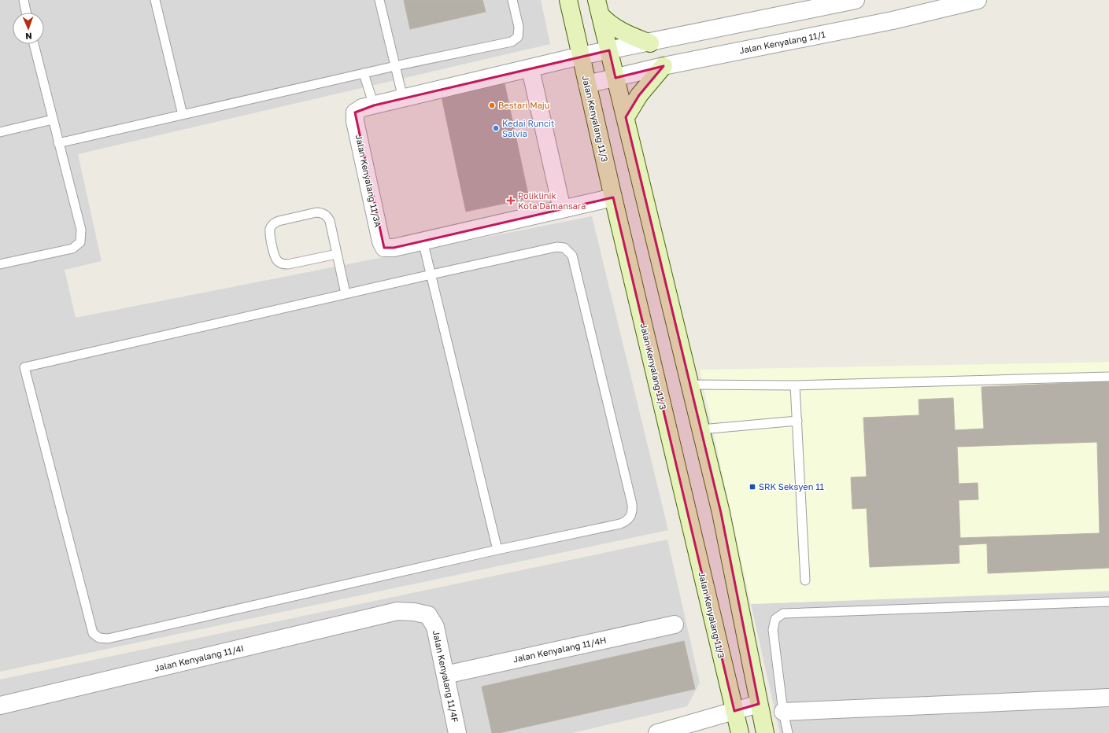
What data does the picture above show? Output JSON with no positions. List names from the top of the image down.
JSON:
{
  "streets": {
    "street": [
      "Jalan Kenyalang 11/1",
      "Jalan Kenyalang 11/3",
      "Jalan Kenyalang 11/3A",
      "Jalan Kenyalang 11/4H",
      "Jalan Kenyalang 11/4I",
      "Jalan Kenyalang 11/4F"
    ]
  },
  "crossings": [
    ["Jalan Kenyalang 11/1", "Jalan Kenyalang 11/3"],
    ["Jalan Kenyalang 11/3", "Jalan Kenyalang 11/3A"],
    ["Jalan Kenyalang 11/4H", "Jalan Kenyalang 11/4F"],
    ["Jalan Kenyalang 11/4I", "Jalan Kenyalang 11/4F"]
  ],
  "places": {
    "other": ["Bestari Maju", "Kedai Runcit Salvia"],
    "health": ["Poliklinik Kota Damansara"],
    "transit": ["SRK Seksyen 11"]
  },
  "north": "bottom"
}
